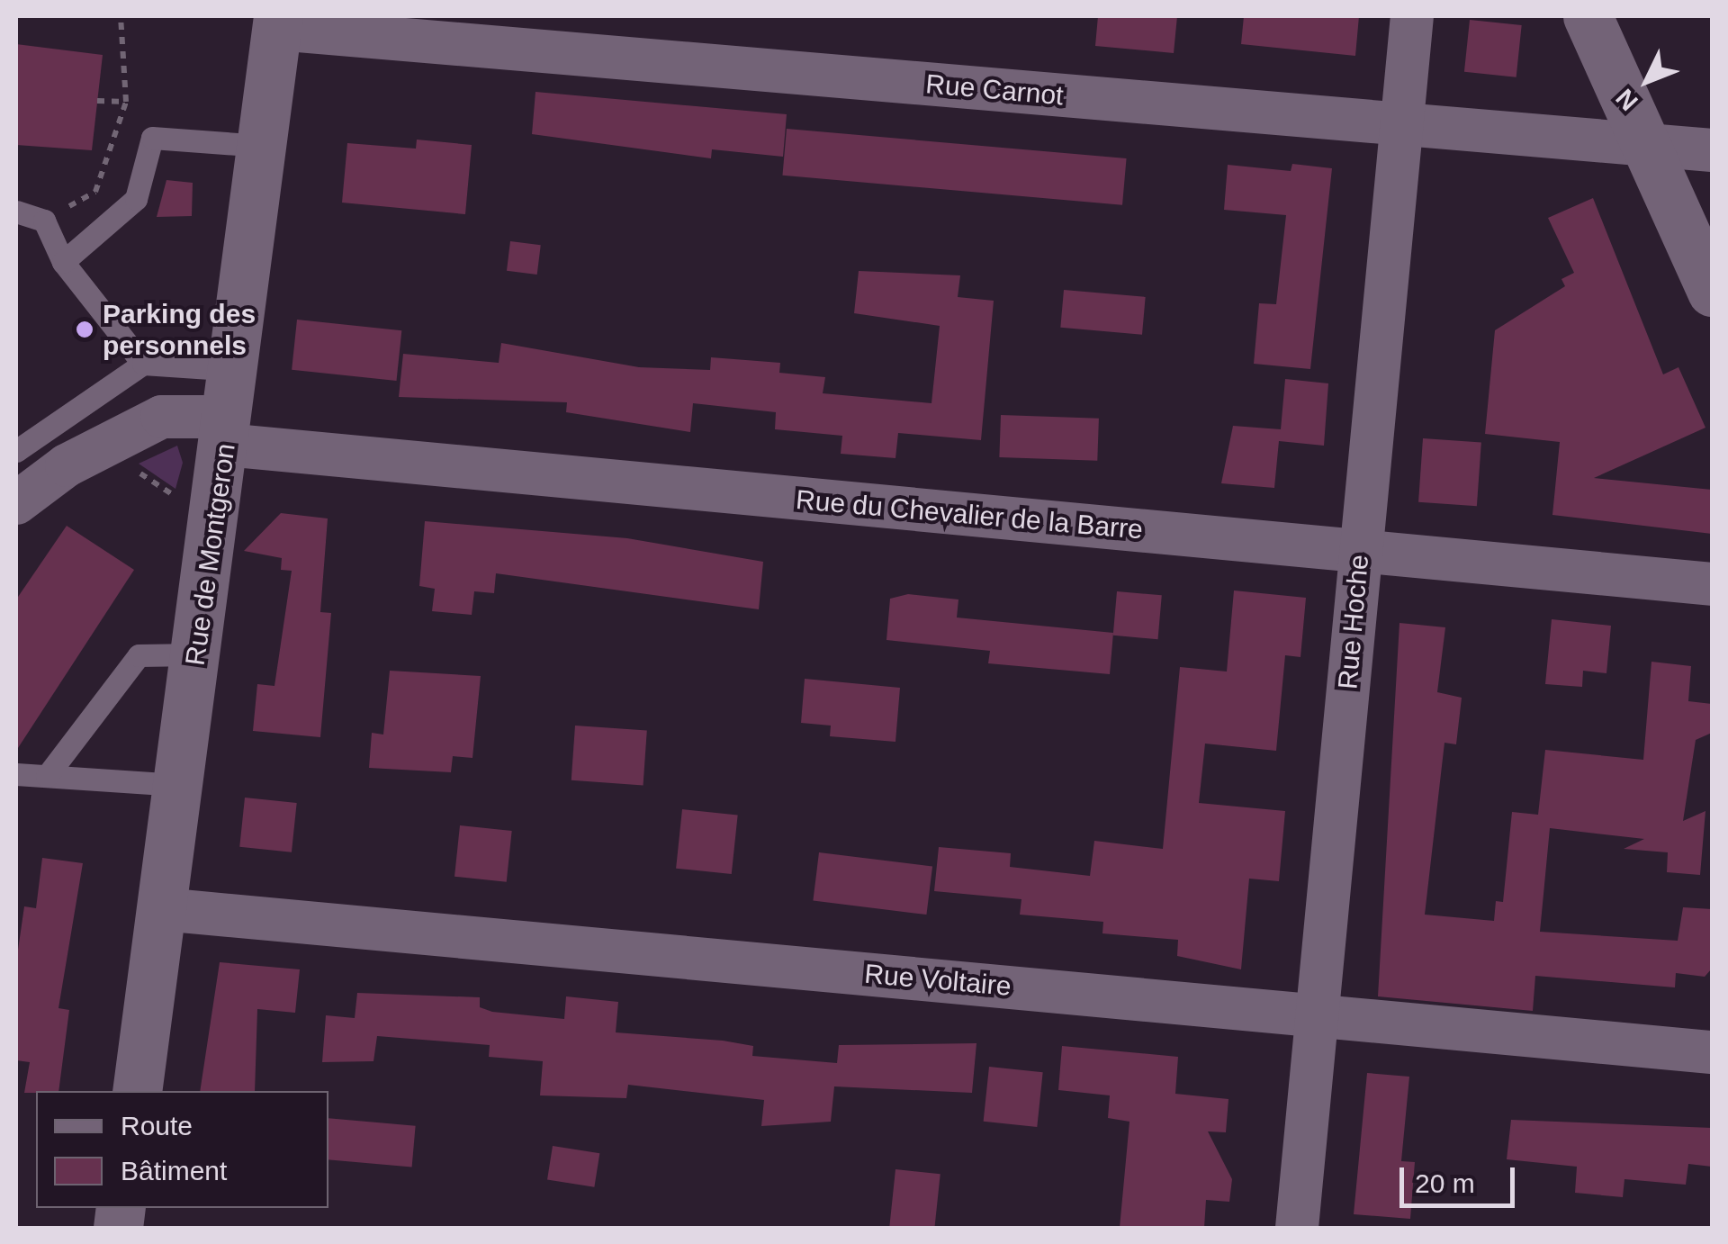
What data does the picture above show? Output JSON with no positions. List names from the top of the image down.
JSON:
{
  "streets": {
    "street": [
      "Rue Carnot",
      "Rue du Chevalier de la Barre",
      "Rue de Montgeron",
      "Rue Hoche",
      "Rue Voltaire"
    ]
  },
  "crossings": [
    ["Rue Carnot", "Rue de Montgeron"],
    ["Rue Carnot", "Rue Hoche"],
    ["Rue du Chevalier de la Barre", "Rue de Montgeron"],
    ["Rue du Chevalier de la Barre", "Rue Hoche"],
    ["Rue de Montgeron", "Rue Voltaire"],
    ["Rue Hoche", "Rue Voltaire"]
  ],
  "places": ["Parking des personnels"],
  "legend": ["Route", "Bâtiment"],
  "scale_bar": "20 m",
  "north": "bottom left"
}
